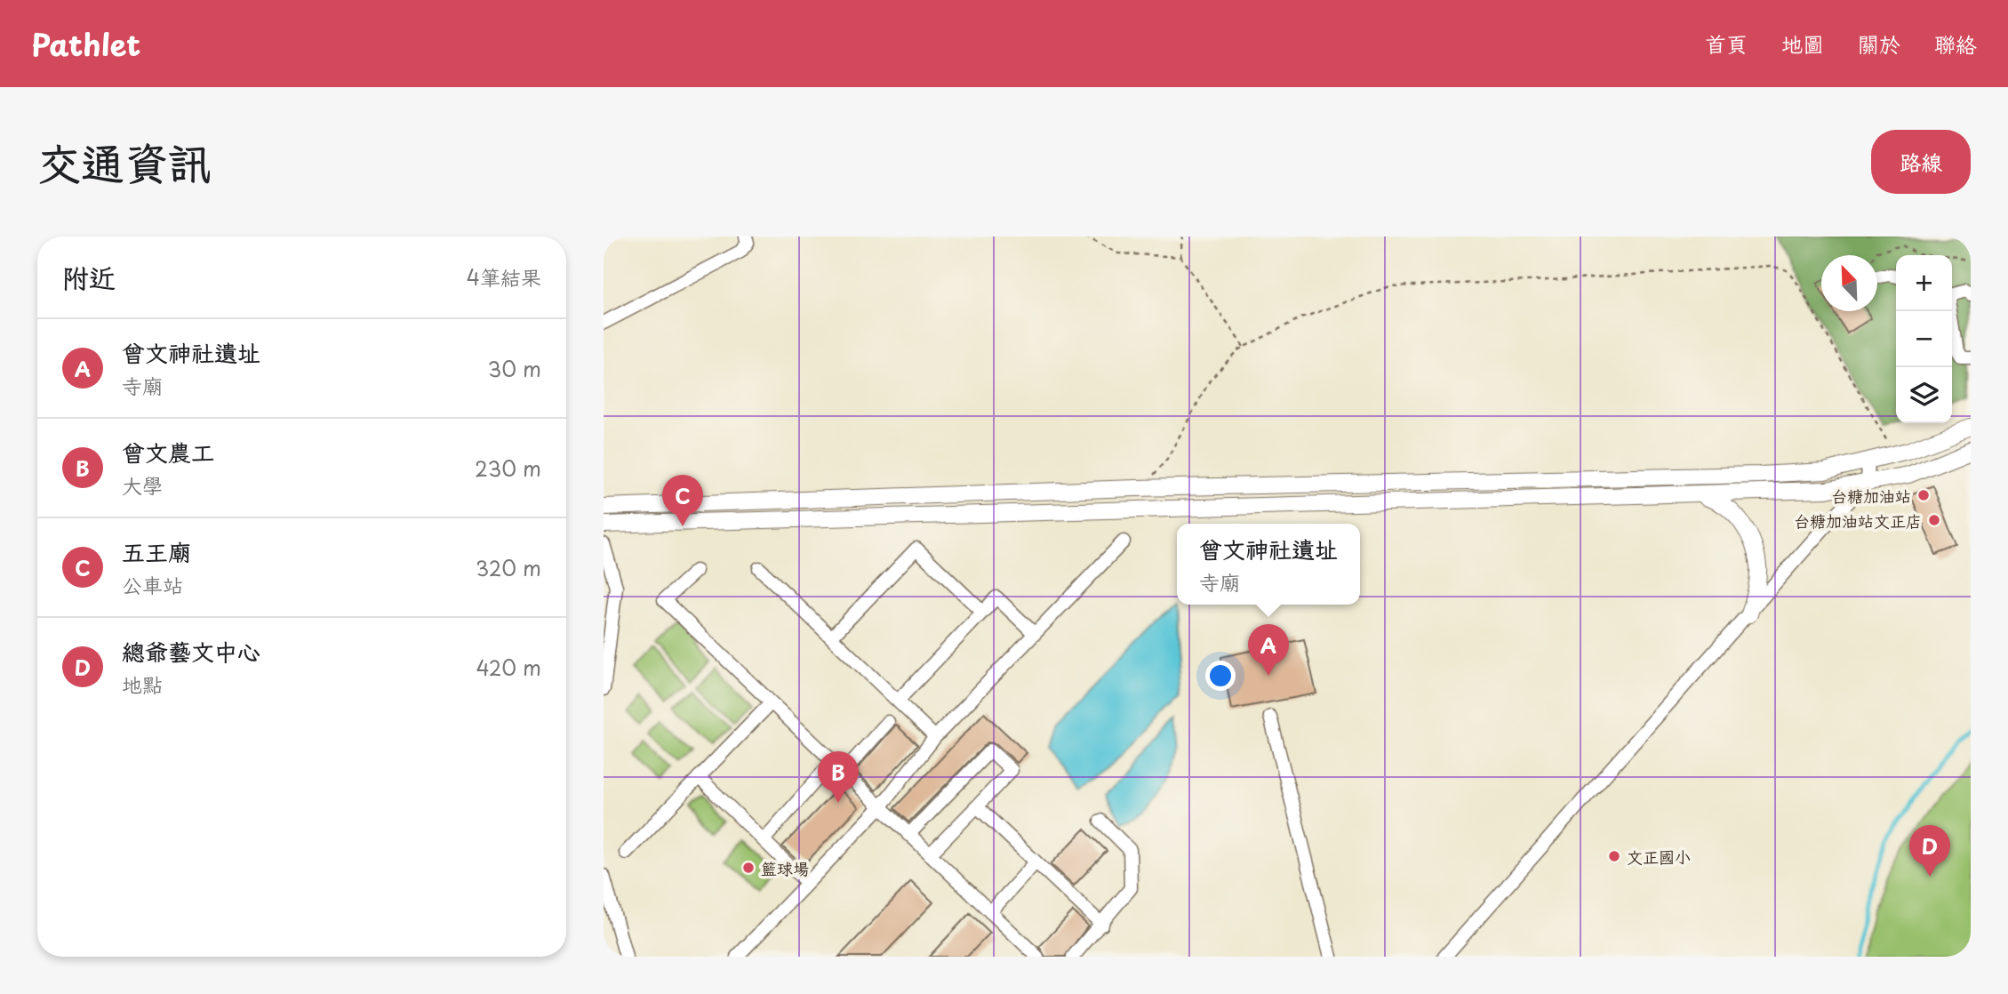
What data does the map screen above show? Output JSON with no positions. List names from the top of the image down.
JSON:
{
  "places": [
    "台糖加油站",
    "台糖加油站文正店",
    "文正國小",
    "籃球場"
  ],
  "north": "top left",
  "page": {
    "header": "Pathlet",
    "nav": [
      "首頁",
      "地圖",
      "關於",
      "聯絡"
    ],
    "title": "交通資訊",
    "buttons": "路線",
    "heading": ["附近", "4筆結果"],
    "map_buttons": ["+", "−"],
    "list": [
      {
        "mark": "A",
        "name": "曾文神社遺址",
        "note": "寺廟",
        "value": "30 m"
      },
      {
        "mark": "B",
        "name": "曾文農工",
        "note": "大學",
        "value": "230 m"
      },
      {
        "mark": "C",
        "name": "五王廟",
        "note": "公車站",
        "value": "320 m"
      },
      {
        "mark": "D",
        "name": "總爺藝文中心",
        "note": "地點",
        "value": "420 m"
      }
    ],
    "pins": [
      "C",
      "A",
      "B",
      "D"
    ],
    "popup": ["曾文神社遺址", "寺廟"]
  }
}
